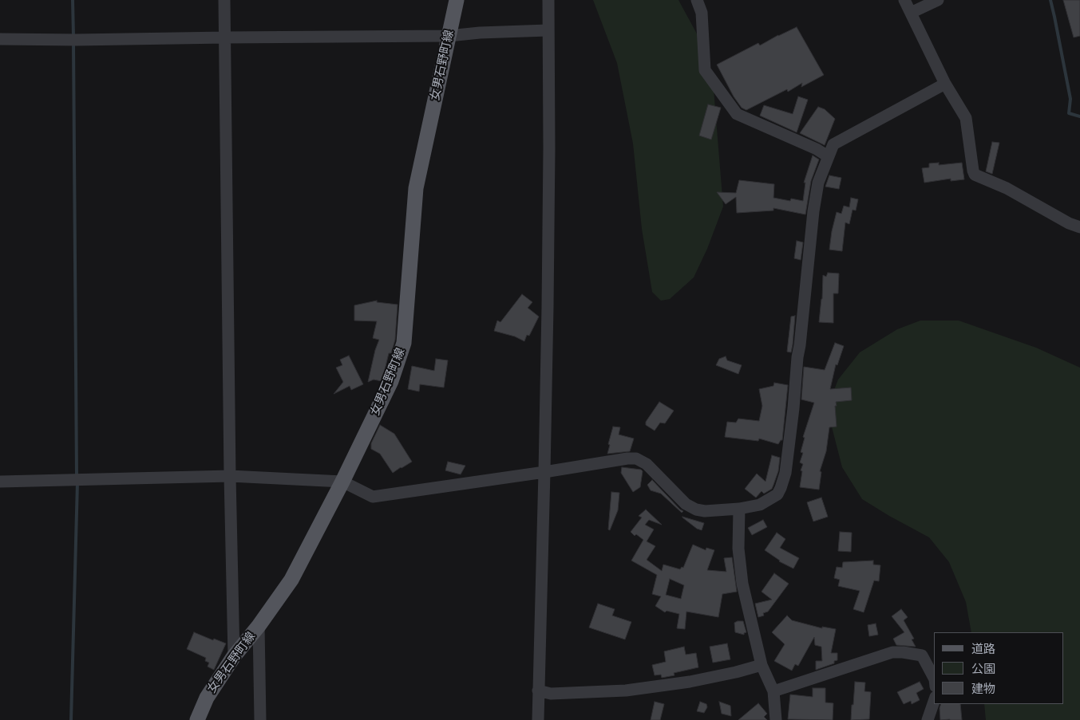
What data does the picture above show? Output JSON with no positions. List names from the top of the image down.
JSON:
{
  "streets": {
    "main road": ["女男石野町線"]
  },
  "legend": ["道路", "公園", "建物"]
}
